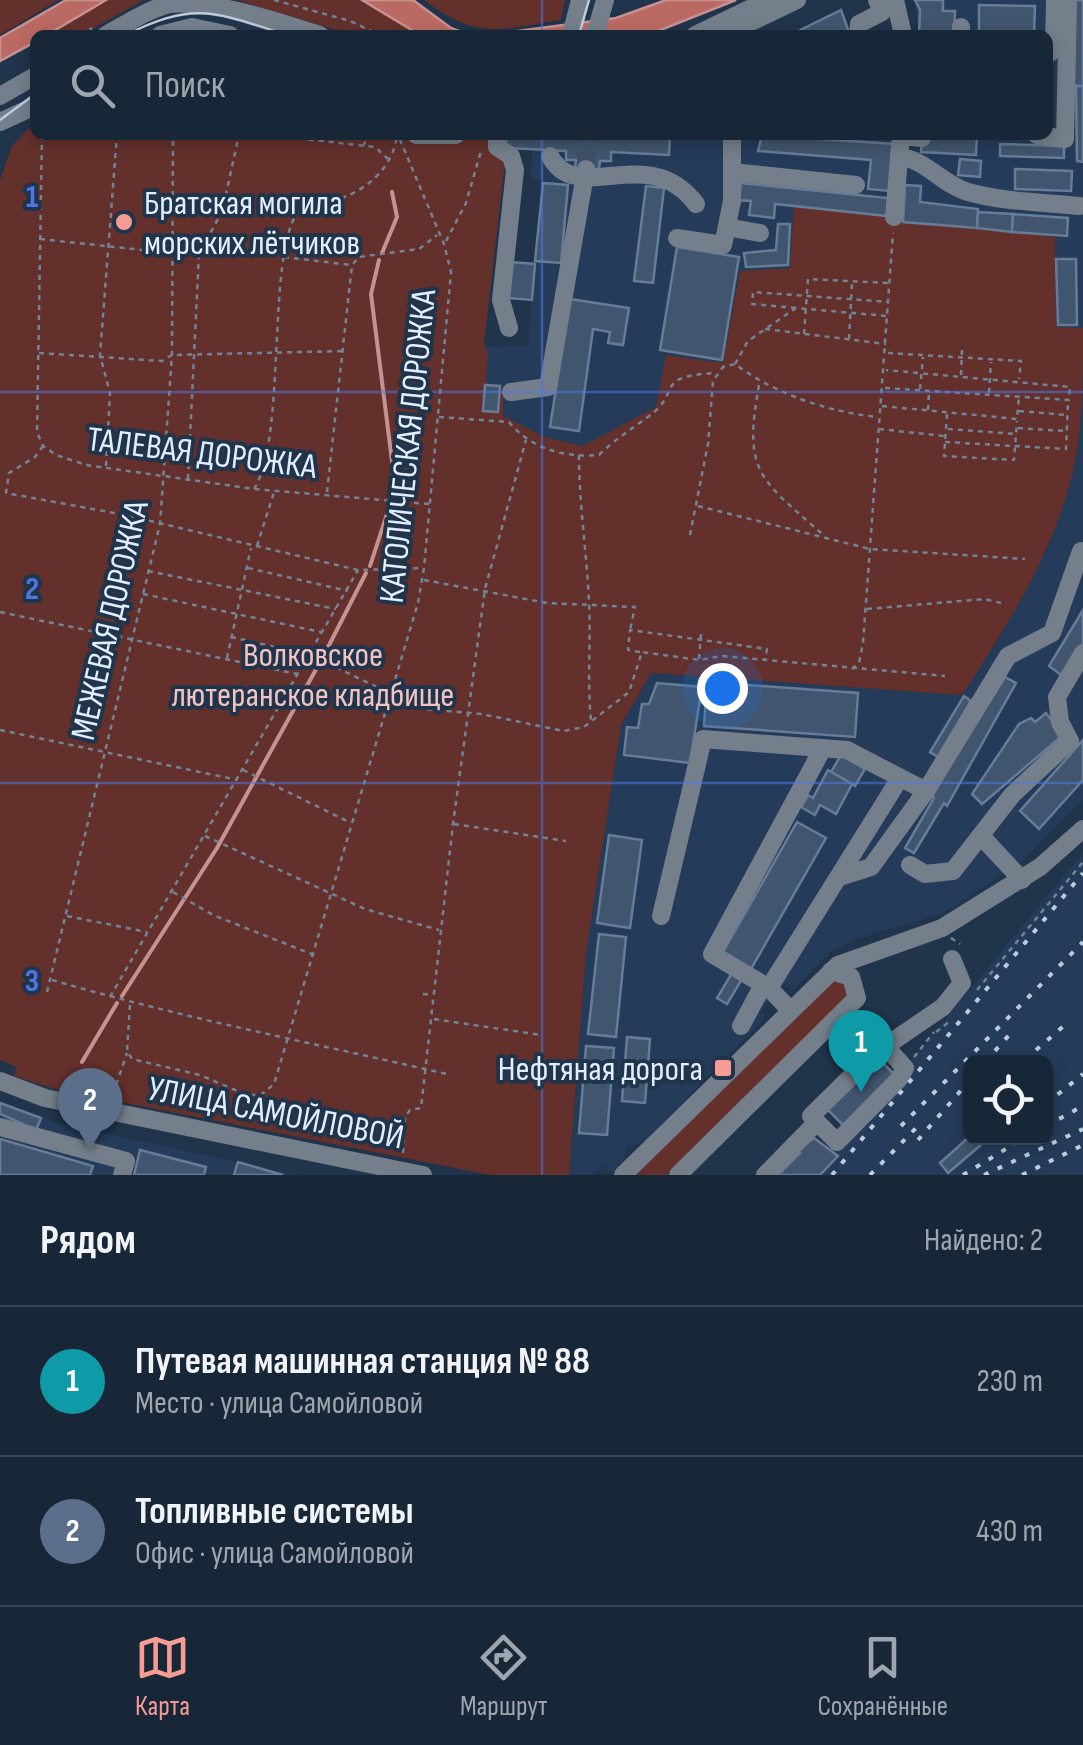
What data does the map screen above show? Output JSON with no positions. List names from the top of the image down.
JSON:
{
  "streets": {
    "street": ["УЛИЦА САМОЙЛОВОЙ"],
    "path": ["КАТОЛИЧЕСКАЯ ДОРОЖКА", "ТАЛЕВАЯ ДОРОЖКА", "МЕЖЕВАЯ ДОРОЖКА"]
  },
  "crossings": [
    ["КАТОЛИЧЕСКАЯ ДОРОЖКА", "ТАЛЕВАЯ ДОРОЖКА"],
    ["ТАЛЕВАЯ ДОРОЖКА", "МЕЖЕВАЯ ДОРОЖКА"]
  ],
  "parks": ["Волковское лютеранское кладбище"],
  "places": {
    "other": ["Братская могила морских лётчиков"],
    "transit": ["Нефтяная дорога"]
  },
  "page": {
    "search": "Поиск",
    "pins": ["1", "2"],
    "heading": ["Рядом", "Найдено: 2"],
    "list": [
      {
        "mark": "1",
        "name": "Путевая машинная станция № 88",
        "note": "Место · улица Самойловой",
        "value": "230 m"
      },
      {
        "mark": "2",
        "name": "Топливные системы",
        "note": "Офис · улица Самойловой",
        "value": "430 m"
      }
    ],
    "nav": ["Карта", "Маршрут", "Сохранённые"]
  },
  "grid": {
    "rows": ["1", "2", "3"]
  }
}
